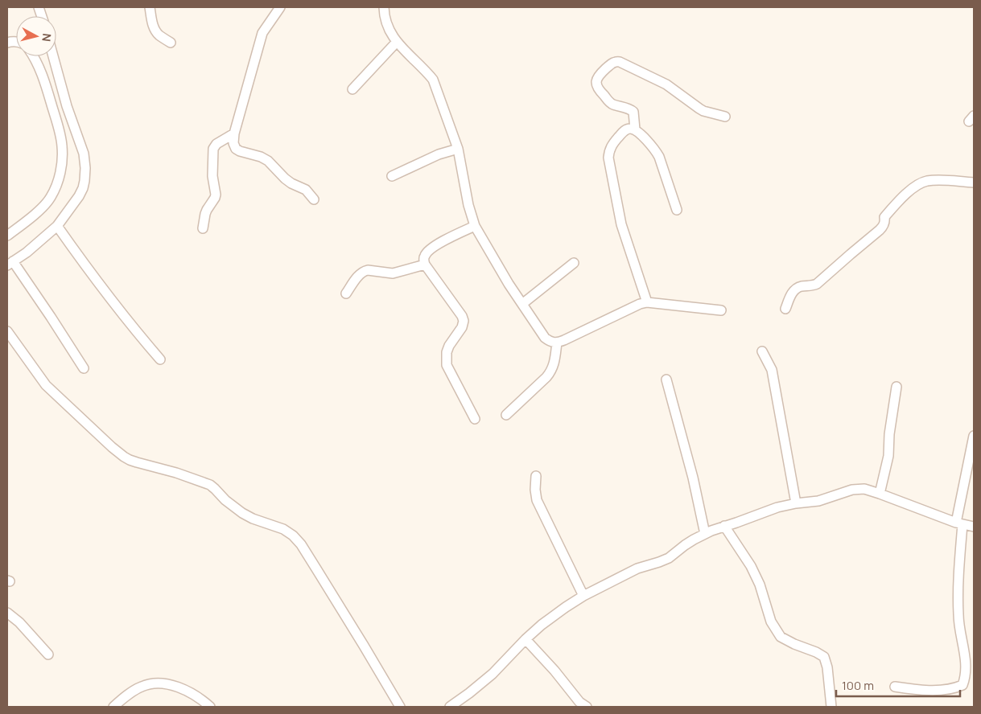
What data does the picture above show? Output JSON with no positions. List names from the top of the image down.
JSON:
{
  "scale_bar": "100 m",
  "north": "right"
}
